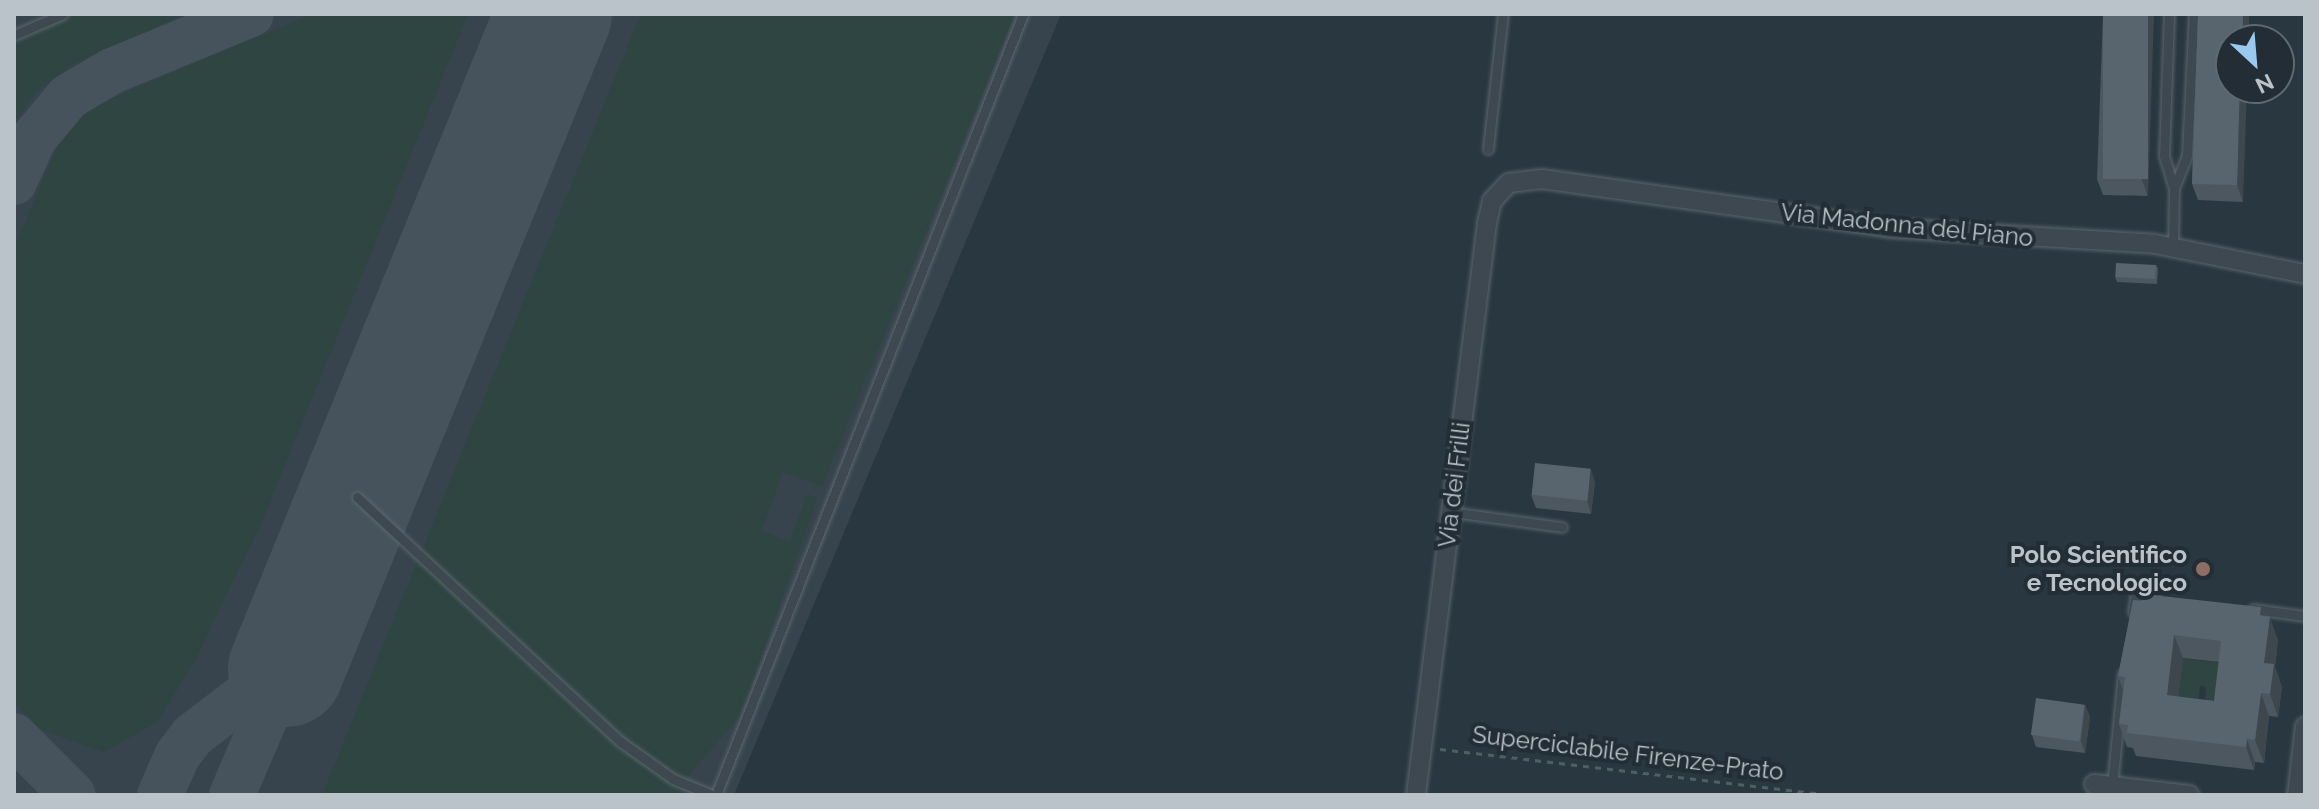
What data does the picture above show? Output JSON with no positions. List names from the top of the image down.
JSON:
{
  "streets": {
    "street": ["Via Madonna del Piano", "Via dei Frilli"],
    "path": ["Superciclabile Firenze-Prato"]
  },
  "crossings": [
    ["Via Madonna del Piano", "Via dei Frilli"],
    ["Via dei Frilli", "Superciclabile Firenze-Prato"]
  ],
  "places": ["Polo Scientifico e Tecnologico"],
  "north": "bottom right"
}
